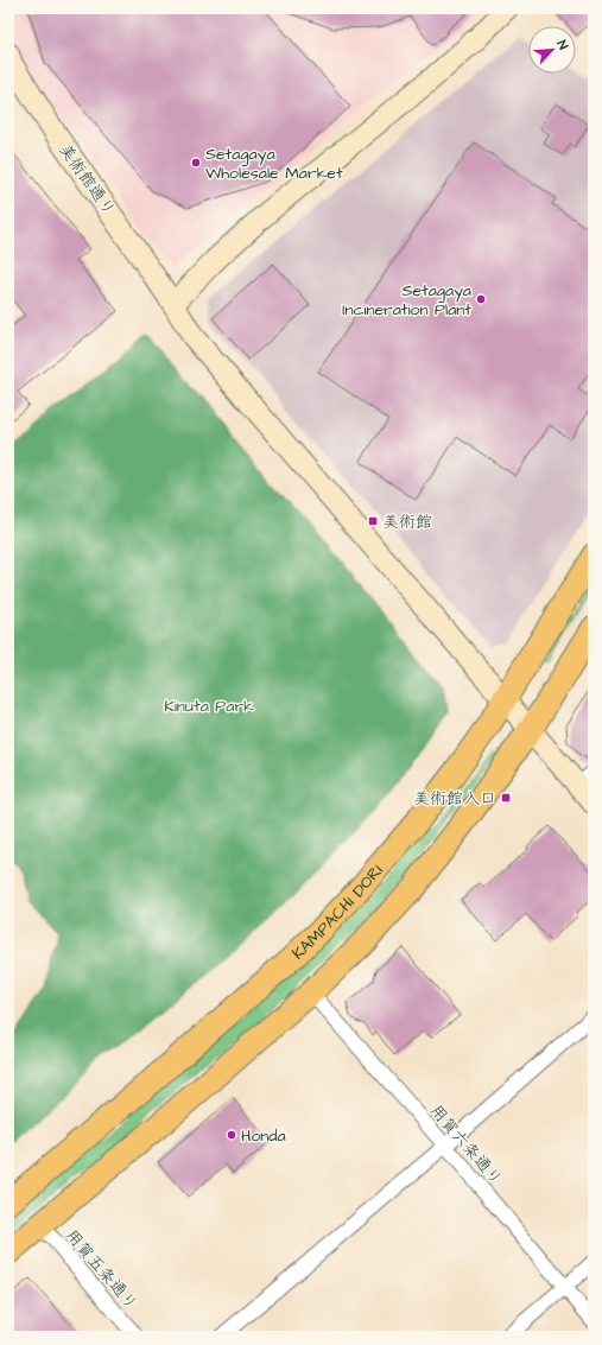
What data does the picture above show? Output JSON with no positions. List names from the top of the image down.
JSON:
{
  "streets": {
    "main road": ["KAMPACHI DORI"],
    "street": ["美術館通り", "用賀六条通り", "用賀五条通り"]
  },
  "crossings": [
    ["美術館通り", "KAMPACHI DORI"]
  ],
  "parks": ["Kinuta Park"],
  "places": {
    "other": ["Setagaya Wholesale Market", "Setagaya Incineration Plant", "Honda"],
    "transit": ["美術館", "美術館入口"]
  },
  "north": "top right"
}
